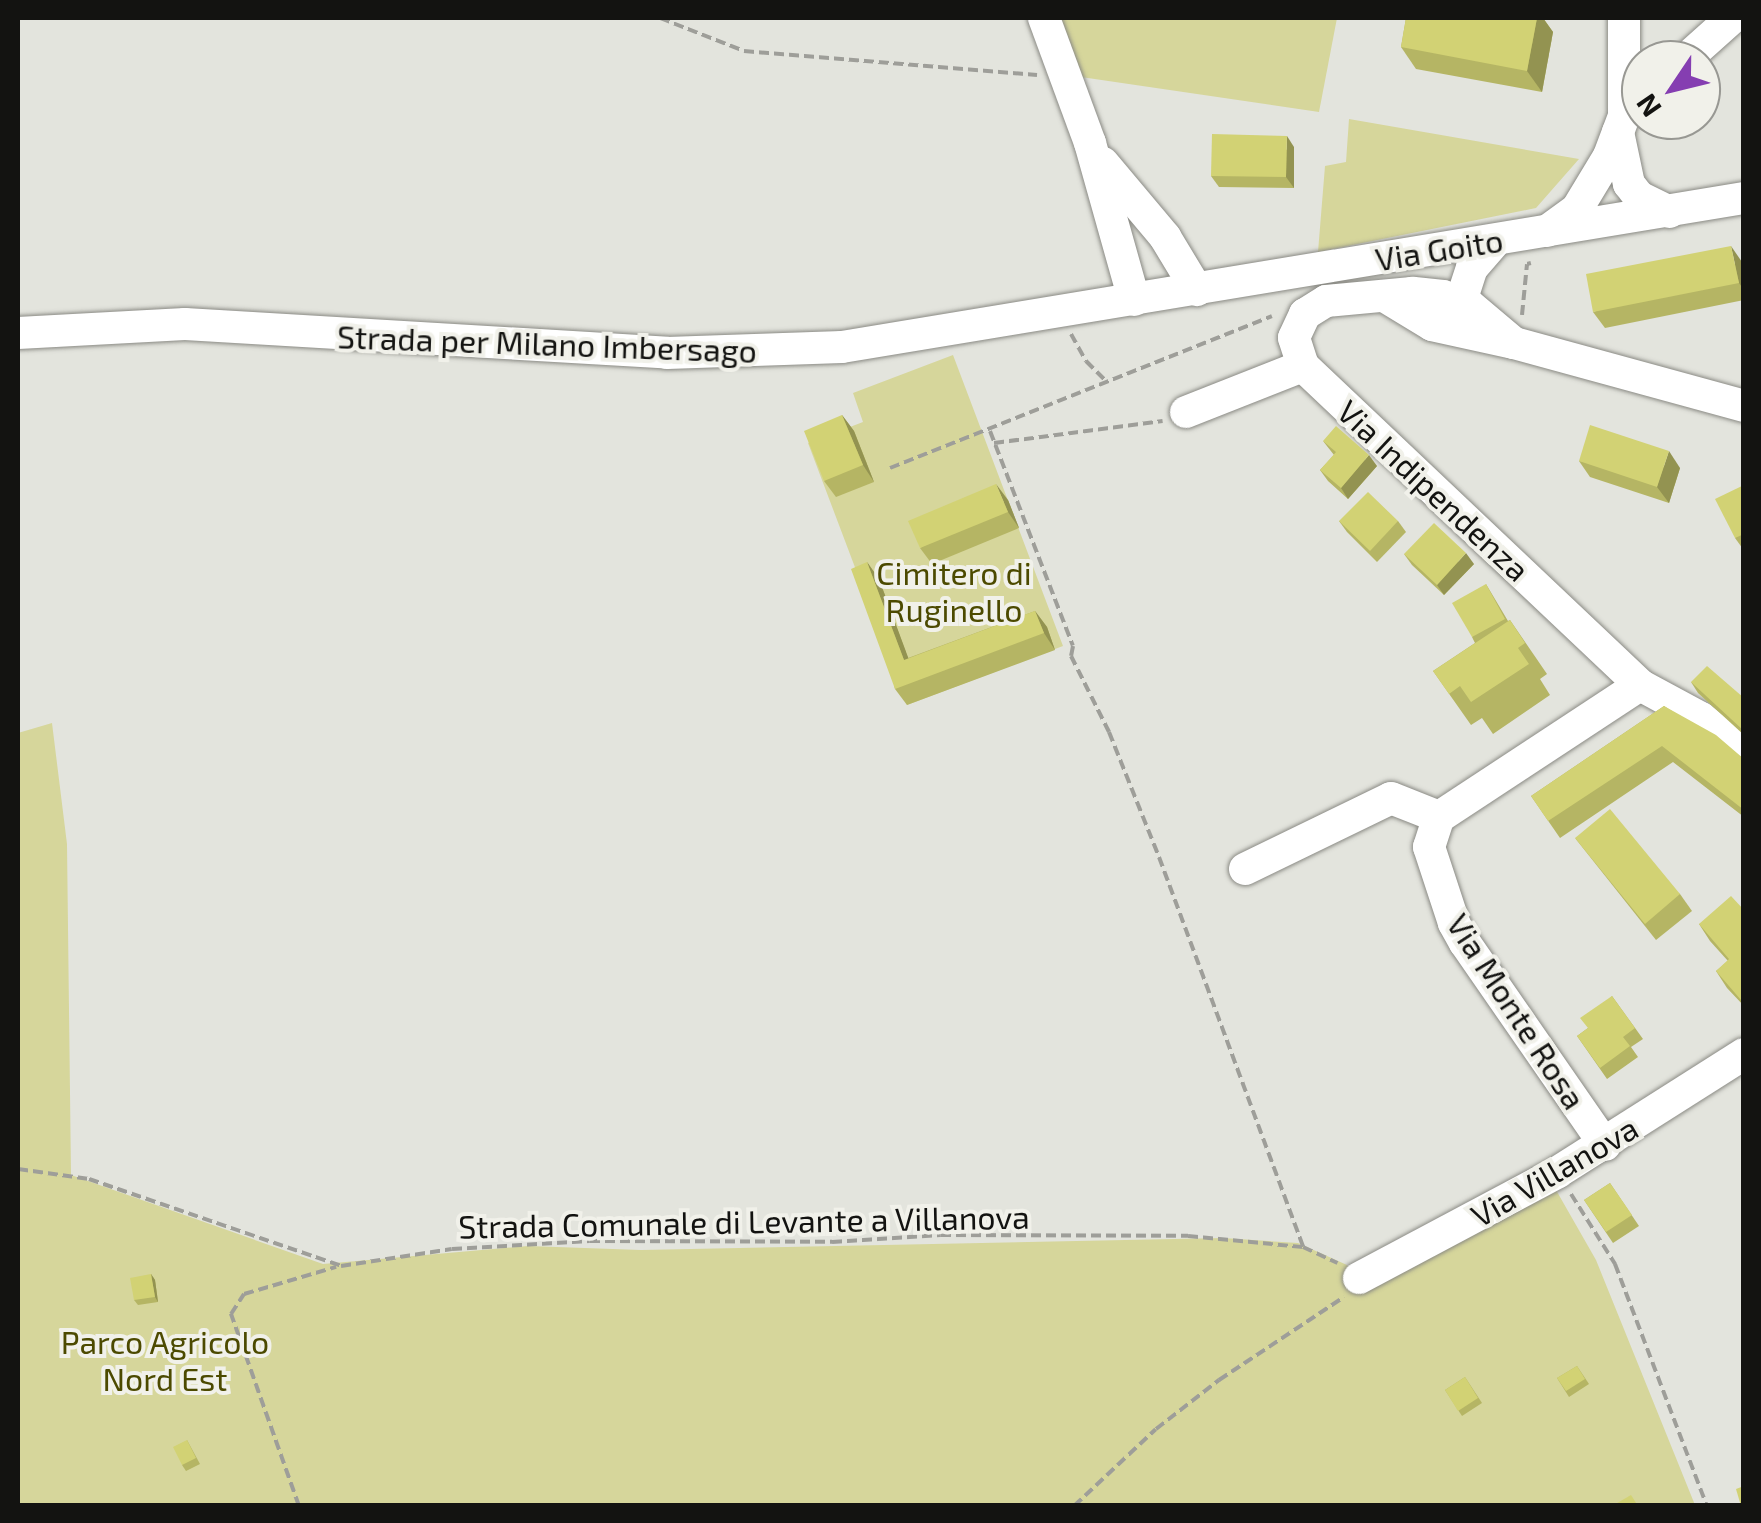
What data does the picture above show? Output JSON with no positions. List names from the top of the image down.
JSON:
{
  "streets": {
    "street": [
      "Via Goito",
      "Strada per Milano Imbersago",
      "Via Indipendenza",
      "Via Monte Rosa",
      "Via Villanova"
    ],
    "path": ["Strada Comunale di Levante a Villanova"]
  },
  "crossings": [
    ["Via Goito", "Strada per Milano Imbersago"],
    ["Via Monte Rosa", "Via Villanova"],
    ["Via Villanova", "Strada Comunale di Levante a Villanova"]
  ],
  "parks": ["Cimitero di Ruginello", "Parco Agricolo Nord Est"],
  "north": "bottom left"
}
